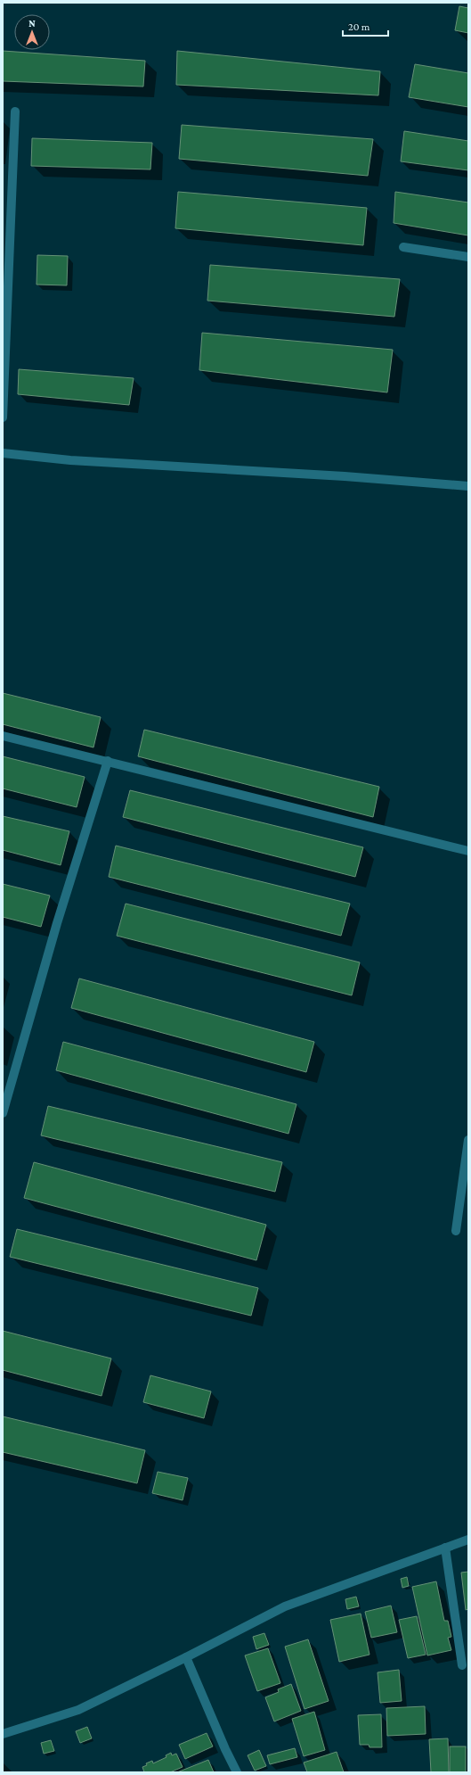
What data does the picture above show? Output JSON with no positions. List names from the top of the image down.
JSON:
{
  "scale_bar": "20 m",
  "north": "top"
}
